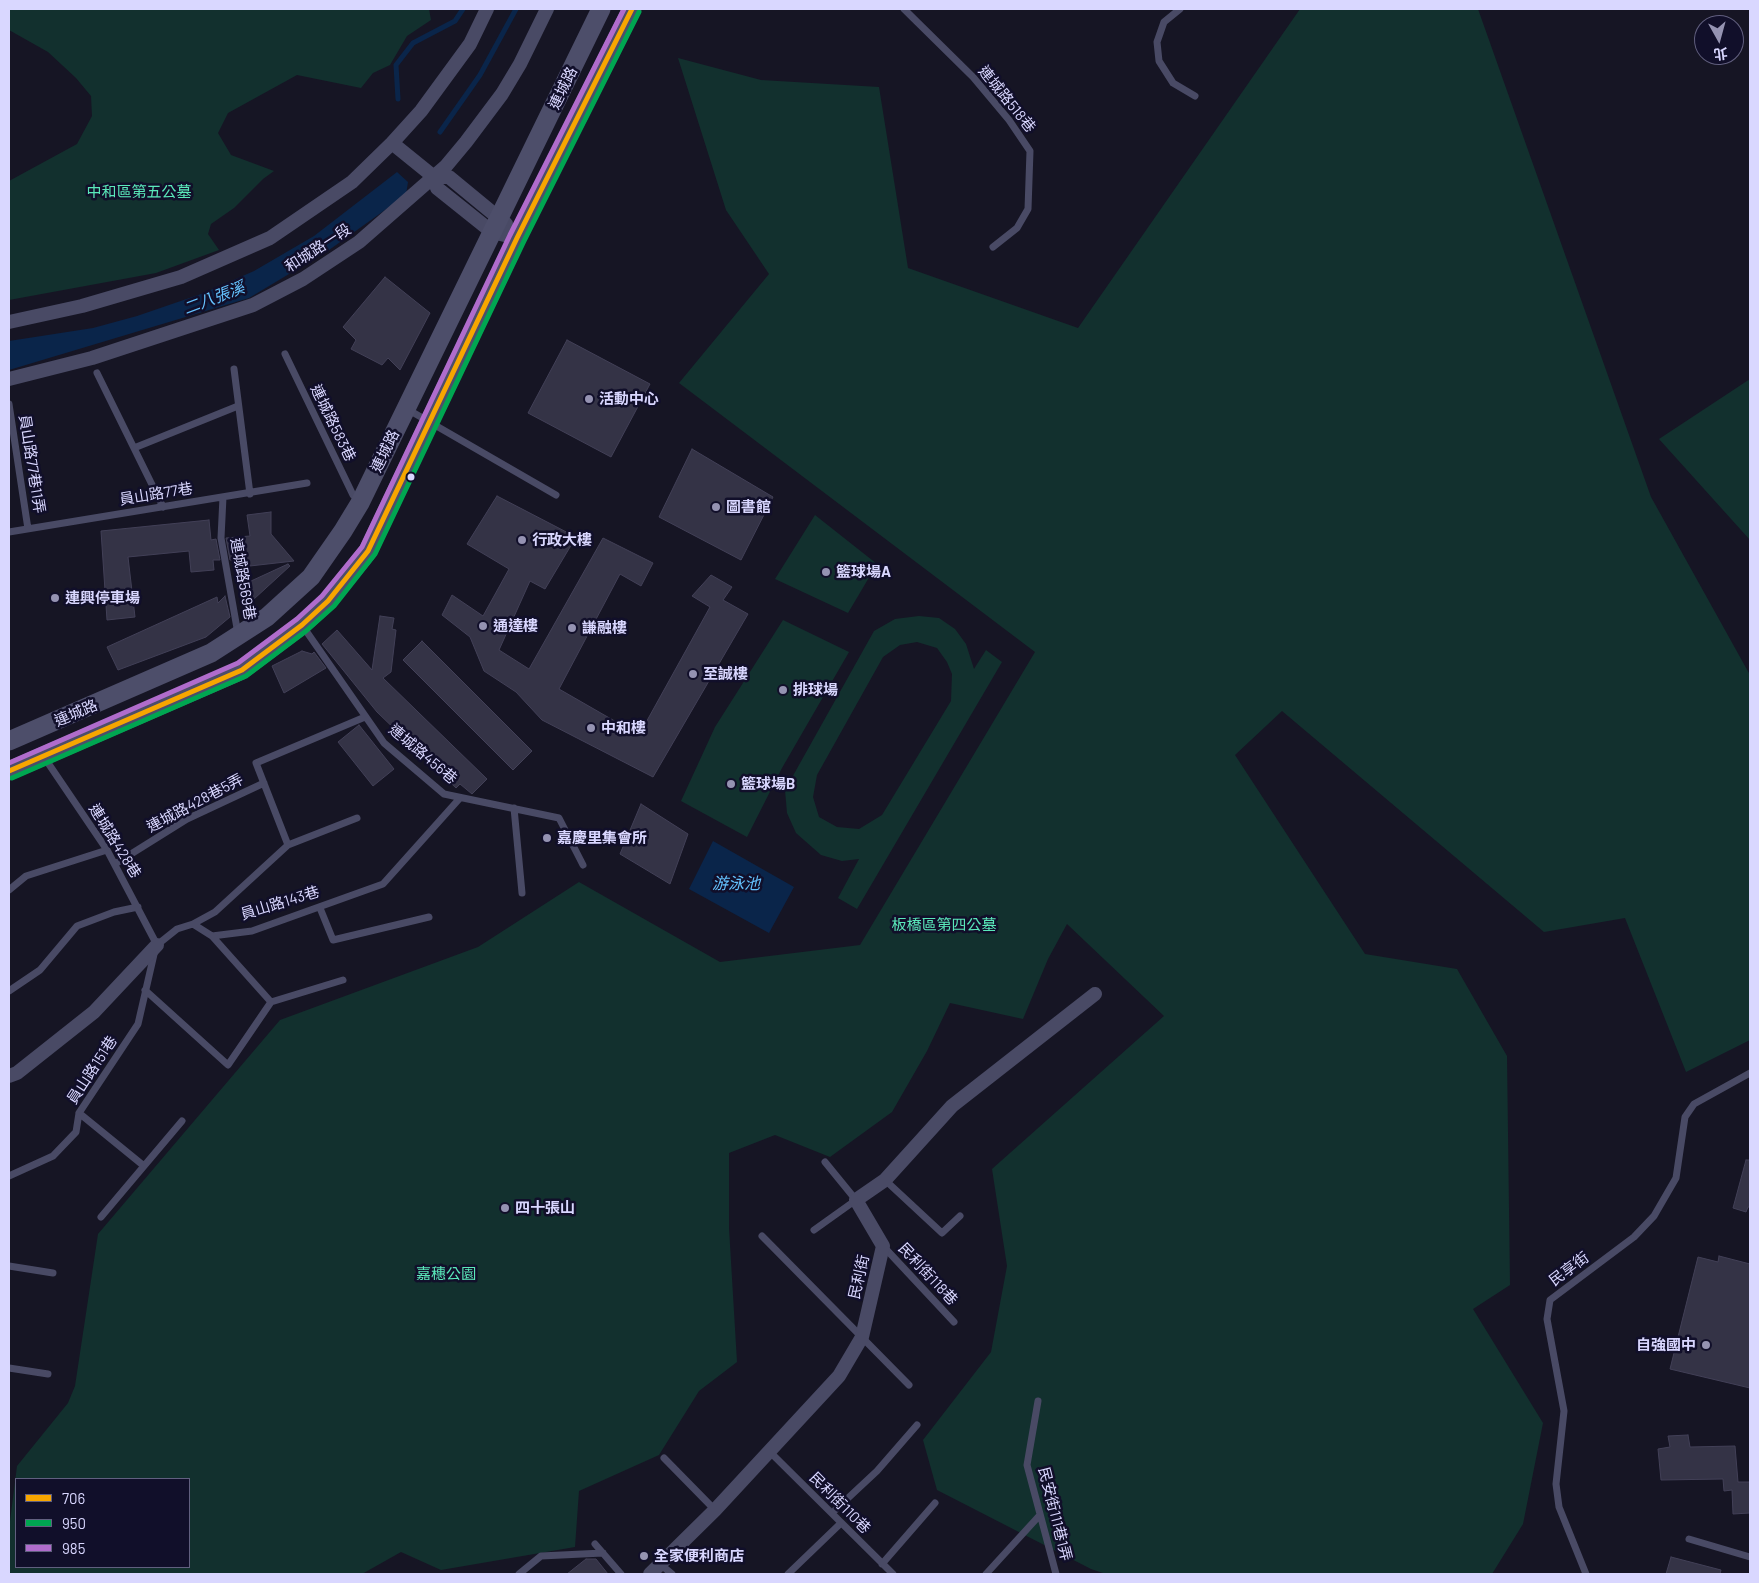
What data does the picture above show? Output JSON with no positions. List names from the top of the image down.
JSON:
{
  "streets": {
    "main road": ["連城路"],
    "street": ["和城路一段", "民利街"],
    "lane": [
      "連城路518巷",
      "連城路583巷",
      "員山路77巷11弄",
      "員山路77巷",
      "連城路569巷",
      "連城路456巷",
      "連城路428巷5弄",
      "連城路428巷",
      "員山路143巷",
      "員山路151巷",
      "民享街",
      "民利街118巷",
      "民利街110巷",
      "民安街111巷1弄"
    ]
  },
  "crossings": [
    ["連城路", "連城路583巷"],
    ["連城路", "連城路569巷"],
    ["連城路", "連城路456巷"],
    ["連城路", "連城路428巷"],
    ["員山路77巷11弄", "員山路77巷"],
    ["員山路77巷", "連城路569巷"],
    ["連城路456巷", "員山路143巷"],
    ["連城路428巷5弄", "連城路428巷"],
    ["連城路428巷", "員山路151巷"],
    ["民利街118巷", "民利街"],
    ["民利街", "民利街110巷"]
  ],
  "water": ["二八張溪", "游泳池"],
  "parks": ["中和區第五公墓", "板橋區第四公墓", "嘉穗公園"],
  "places": [
    "活動中心",
    "圖書館",
    "行政大樓",
    "籃球場A",
    "連興停車場",
    "通達樓",
    "謙融樓",
    "至誠樓",
    "排球場",
    "中和樓",
    "籃球場B",
    "嘉慶里集會所",
    "四十張山",
    "自強國中",
    "全家便利商店"
  ],
  "lines": ["transit line 706", "transit line 985", "transit line 950"],
  "legend": ["706", "950", "985"],
  "north": "bottom"
}
